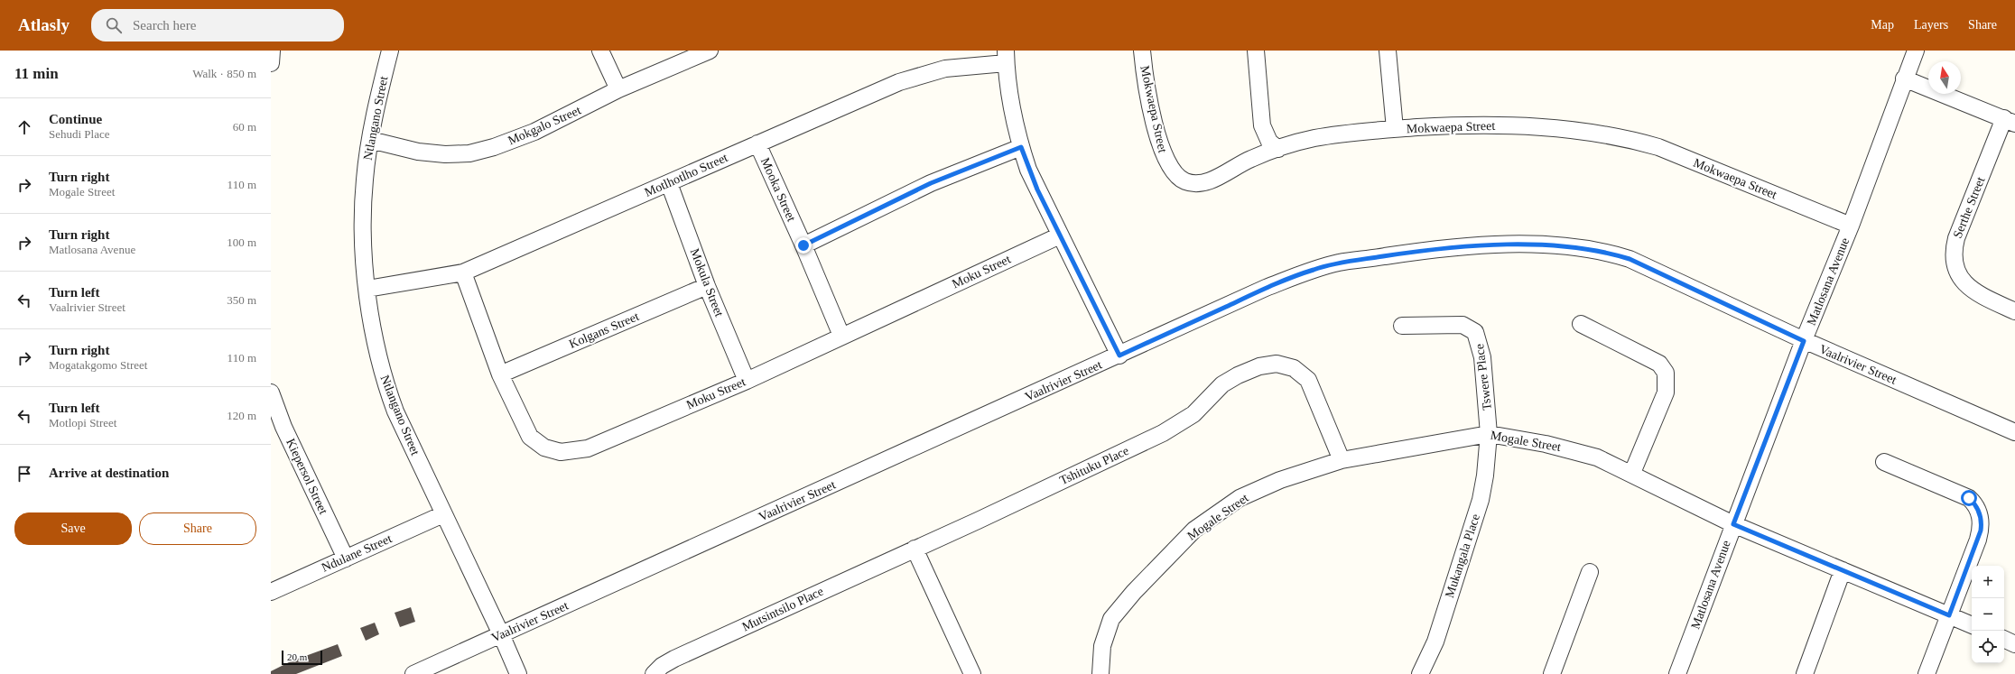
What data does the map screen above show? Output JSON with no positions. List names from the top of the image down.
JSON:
{
  "streets": {
    "street": [
      "Mokwaepa Street",
      "Ntlangano Street",
      "Mokgalo Street",
      "Motlhotlho Street",
      "Mooka Street",
      "Serthe Street",
      "Moku Street",
      "Matlosana Avenue",
      "Mokula Street",
      "Kolgans Street",
      "Vaalrivier Street",
      "Tswere Place",
      "Mogale Street",
      "Tshituku Place",
      "Kiepersol Street",
      "Ndulane Street",
      "Mukangala Place",
      "Mutsintsilo Place"
    ]
  },
  "crossings": [
    ["Mokwaepa Street", "Matlosana Avenue"],
    ["Ntlangano Street", "Mokgalo Street"],
    ["Ntlangano Street", "Motlhotlho Street"],
    ["Ntlangano Street", "Vaalrivier Street"],
    ["Ntlangano Street", "Ndulane Street"],
    ["Motlhotlho Street", "Mooka Street"],
    ["Motlhotlho Street", "Moku Street"],
    ["Motlhotlho Street", "Mokula Street"],
    ["Mooka Street", "Moku Street"],
    ["Moku Street", "Mokula Street"],
    ["Moku Street", "Kolgans Street"],
    ["Matlosana Avenue", "Vaalrivier Street"],
    ["Matlosana Avenue", "Mogale Street"],
    ["Mokula Street", "Kolgans Street"],
    ["Tswere Place", "Mogale Street"],
    ["Tswere Place", "Mukangala Place"],
    ["Mogale Street", "Tshituku Place"],
    ["Mogale Street", "Mukangala Place"],
    ["Tshituku Place", "Mutsintsilo Place"],
    ["Kiepersol Street", "Ndulane Street"]
  ],
  "scale_bar": "20 m",
  "north": "top",
  "page": {
    "header": "Atlasly",
    "search": "Search here",
    "nav": ["Map", "Layers", "Share"],
    "heading": ["11 min", "Walk · 850 m"],
    "list": [
      ["Continue", "Sehudi Place", "60 m"],
      ["Turn right", "Mogale Street", "110 m"],
      ["Turn right", "Matlosana Avenue", "100 m"],
      ["Turn left", "Vaalrivier Street", "350 m"],
      ["Turn right", "Mogatakgomo Street", "110 m"],
      ["Turn left", "Motlopi Street", "120 m"],
      "Arrive at destination"
    ],
    "buttons": ["Save", "Share"],
    "map_buttons": ["+", "−"],
    "scale": "20 m"
  }
}
